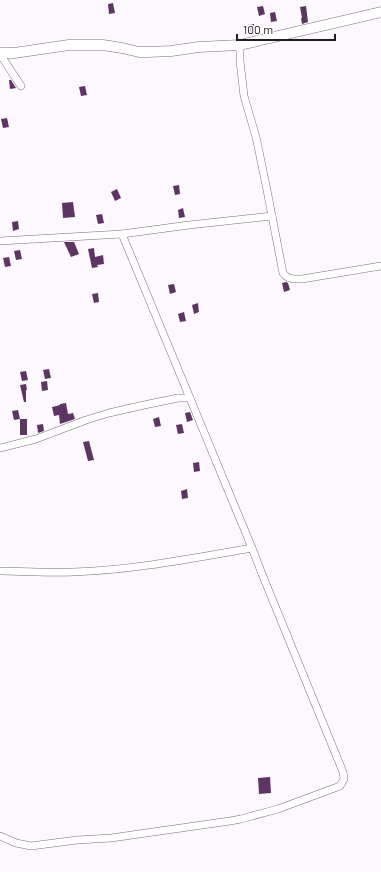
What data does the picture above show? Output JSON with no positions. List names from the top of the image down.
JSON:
{
  "scale_bar": "100 m"
}
